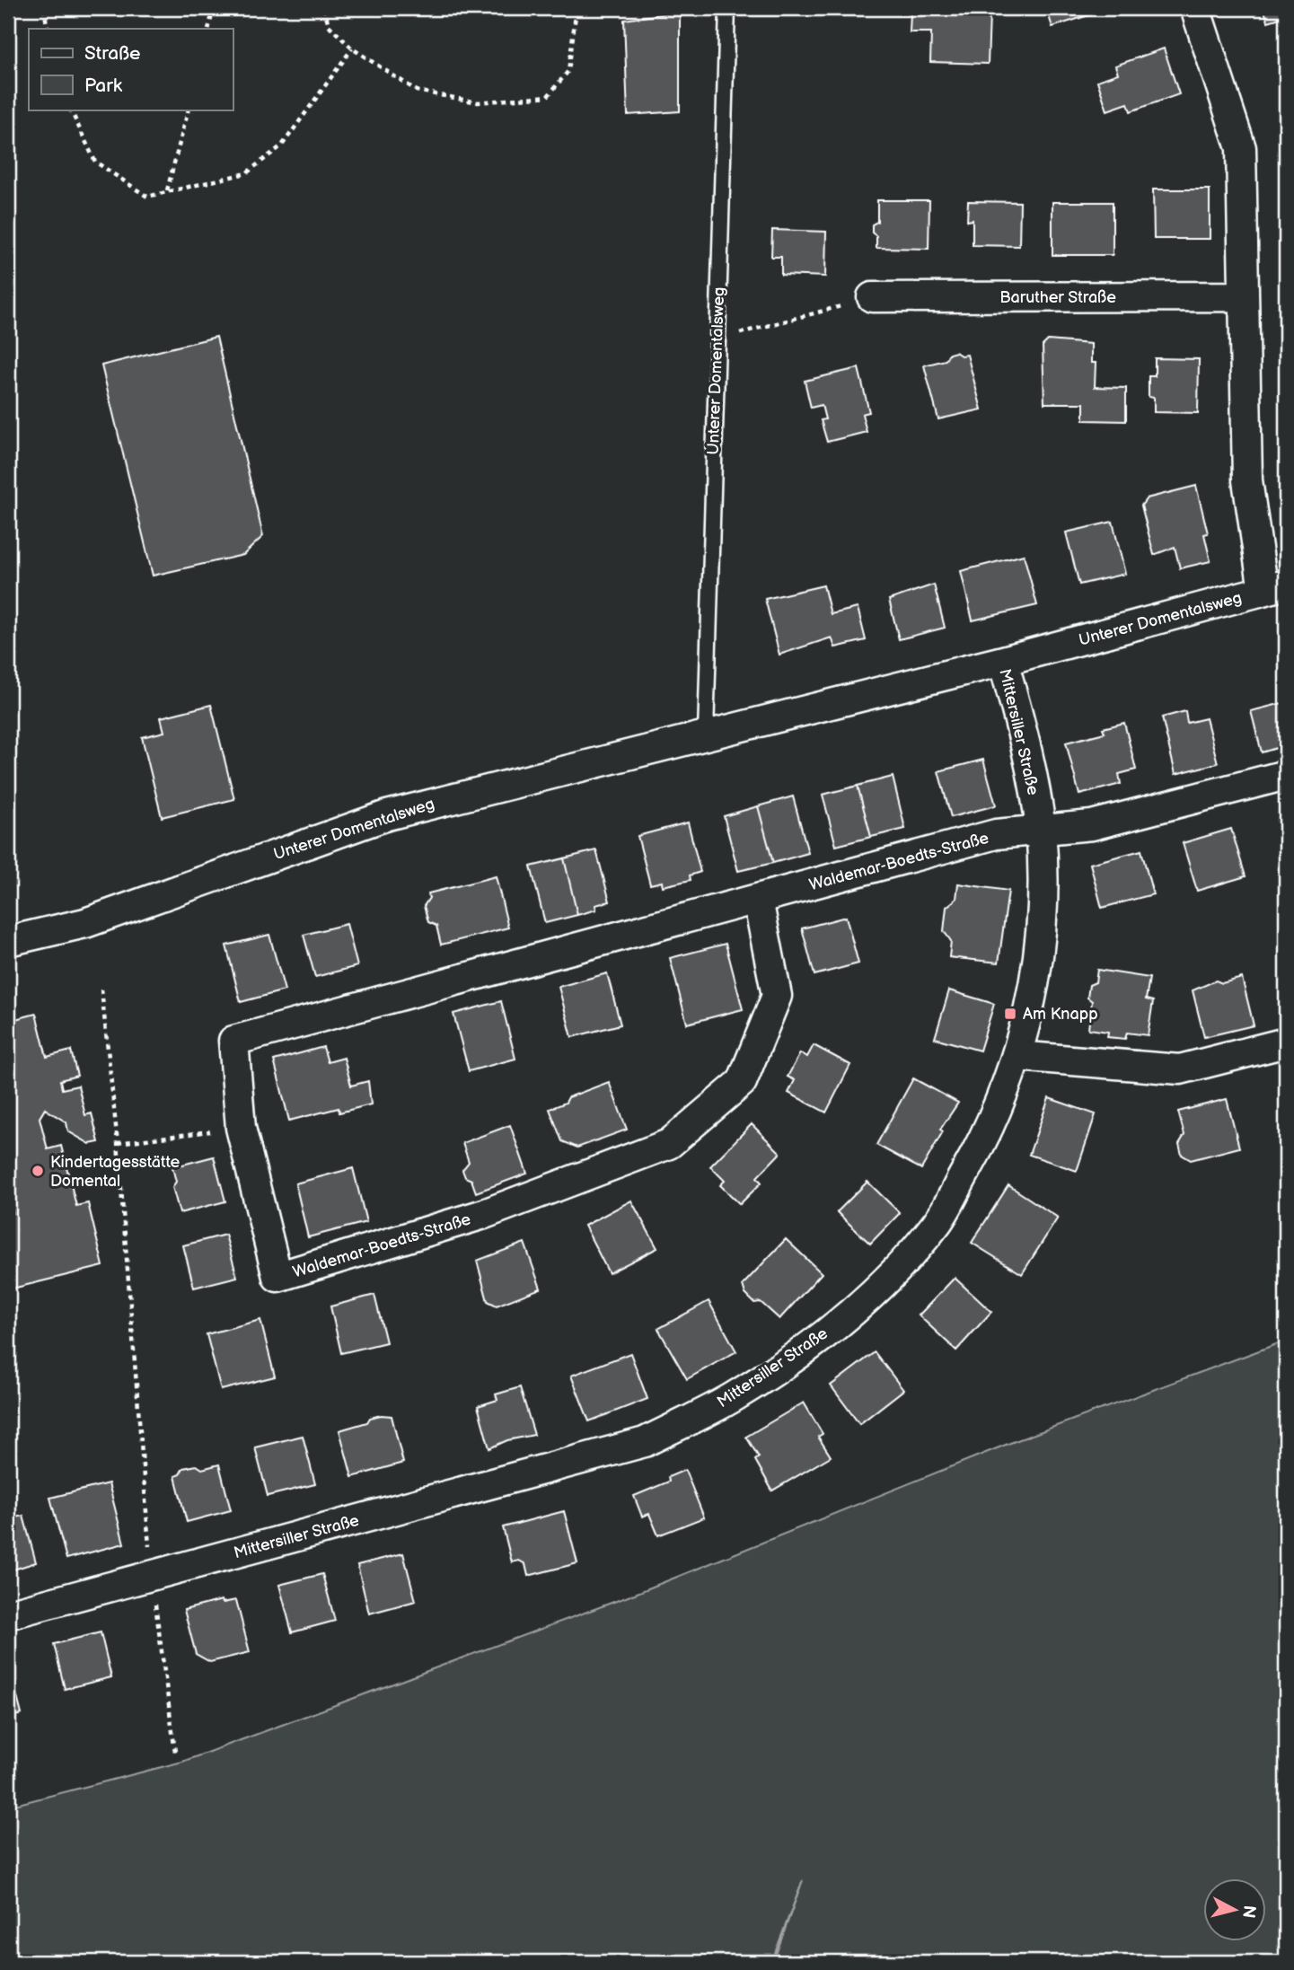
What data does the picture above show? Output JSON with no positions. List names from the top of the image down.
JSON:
{
  "streets": {
    "street": [
      "Baruther Straße",
      "Unterer Domentalsweg",
      "Mittersiller Straße",
      "Waldemar-Boedts-Straße"
    ]
  },
  "crossings": [
    ["Unterer Domentalsweg", "Mittersiller Straße"],
    ["Mittersiller Straße", "Waldemar-Boedts-Straße"]
  ],
  "places": {
    "transit": ["Am Knapp"],
    "other": ["Kindertagesstätte Domental"]
  },
  "legend": ["Straße", "Park"],
  "north": "right"
}
